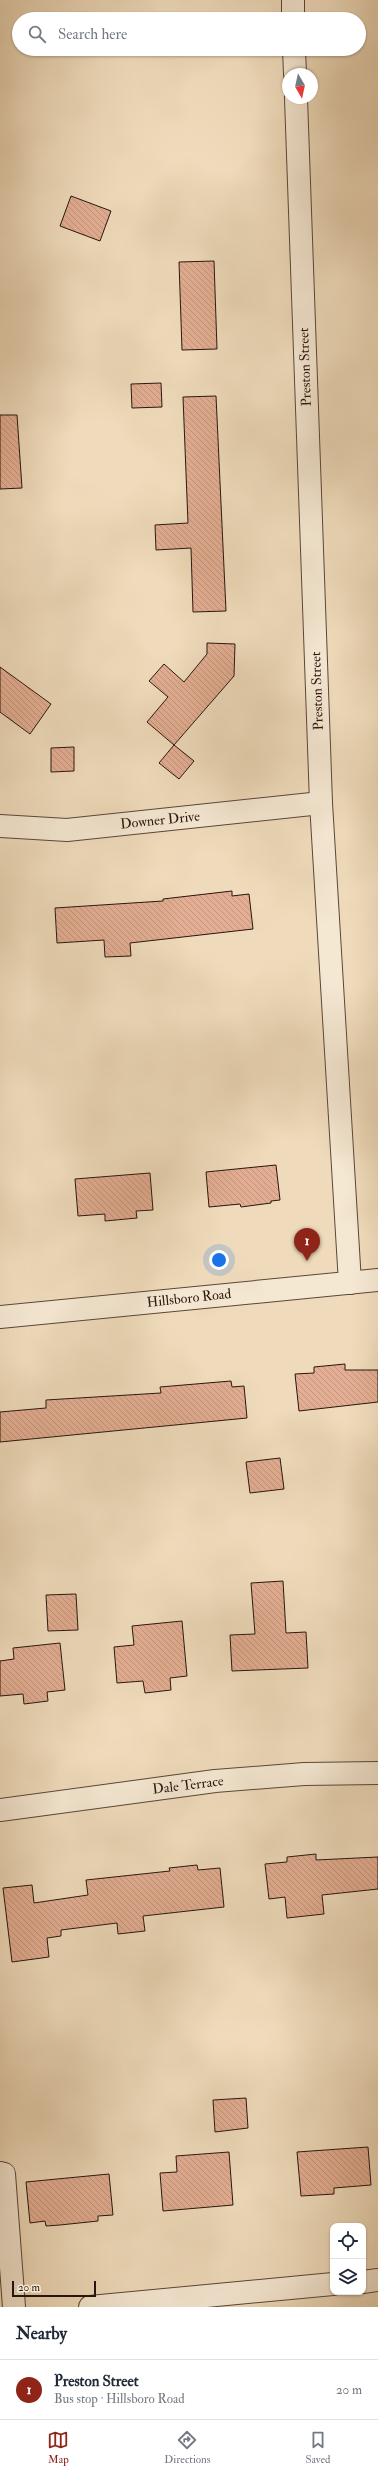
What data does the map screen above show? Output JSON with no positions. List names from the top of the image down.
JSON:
{
  "streets": {
    "street": [
      "Preston Street",
      "Downer Drive",
      "Hillsboro Road",
      "Dale Terrace"
    ]
  },
  "crossings": [
    ["Preston Street", "Downer Drive"],
    ["Preston Street", "Hillsboro Road"]
  ],
  "scale_bar": "20 m",
  "north": "bottom",
  "page": {
    "search": "Search here",
    "pins": "1",
    "scale": "20 m",
    "heading": "Nearby",
    "list": [
      {
        "mark": "1",
        "name": "Preston Street",
        "note": "Bus stop · Hillsboro Road",
        "value": "20 m"
      }
    ],
    "nav": ["Map", "Directions", "Saved"]
  }
}
